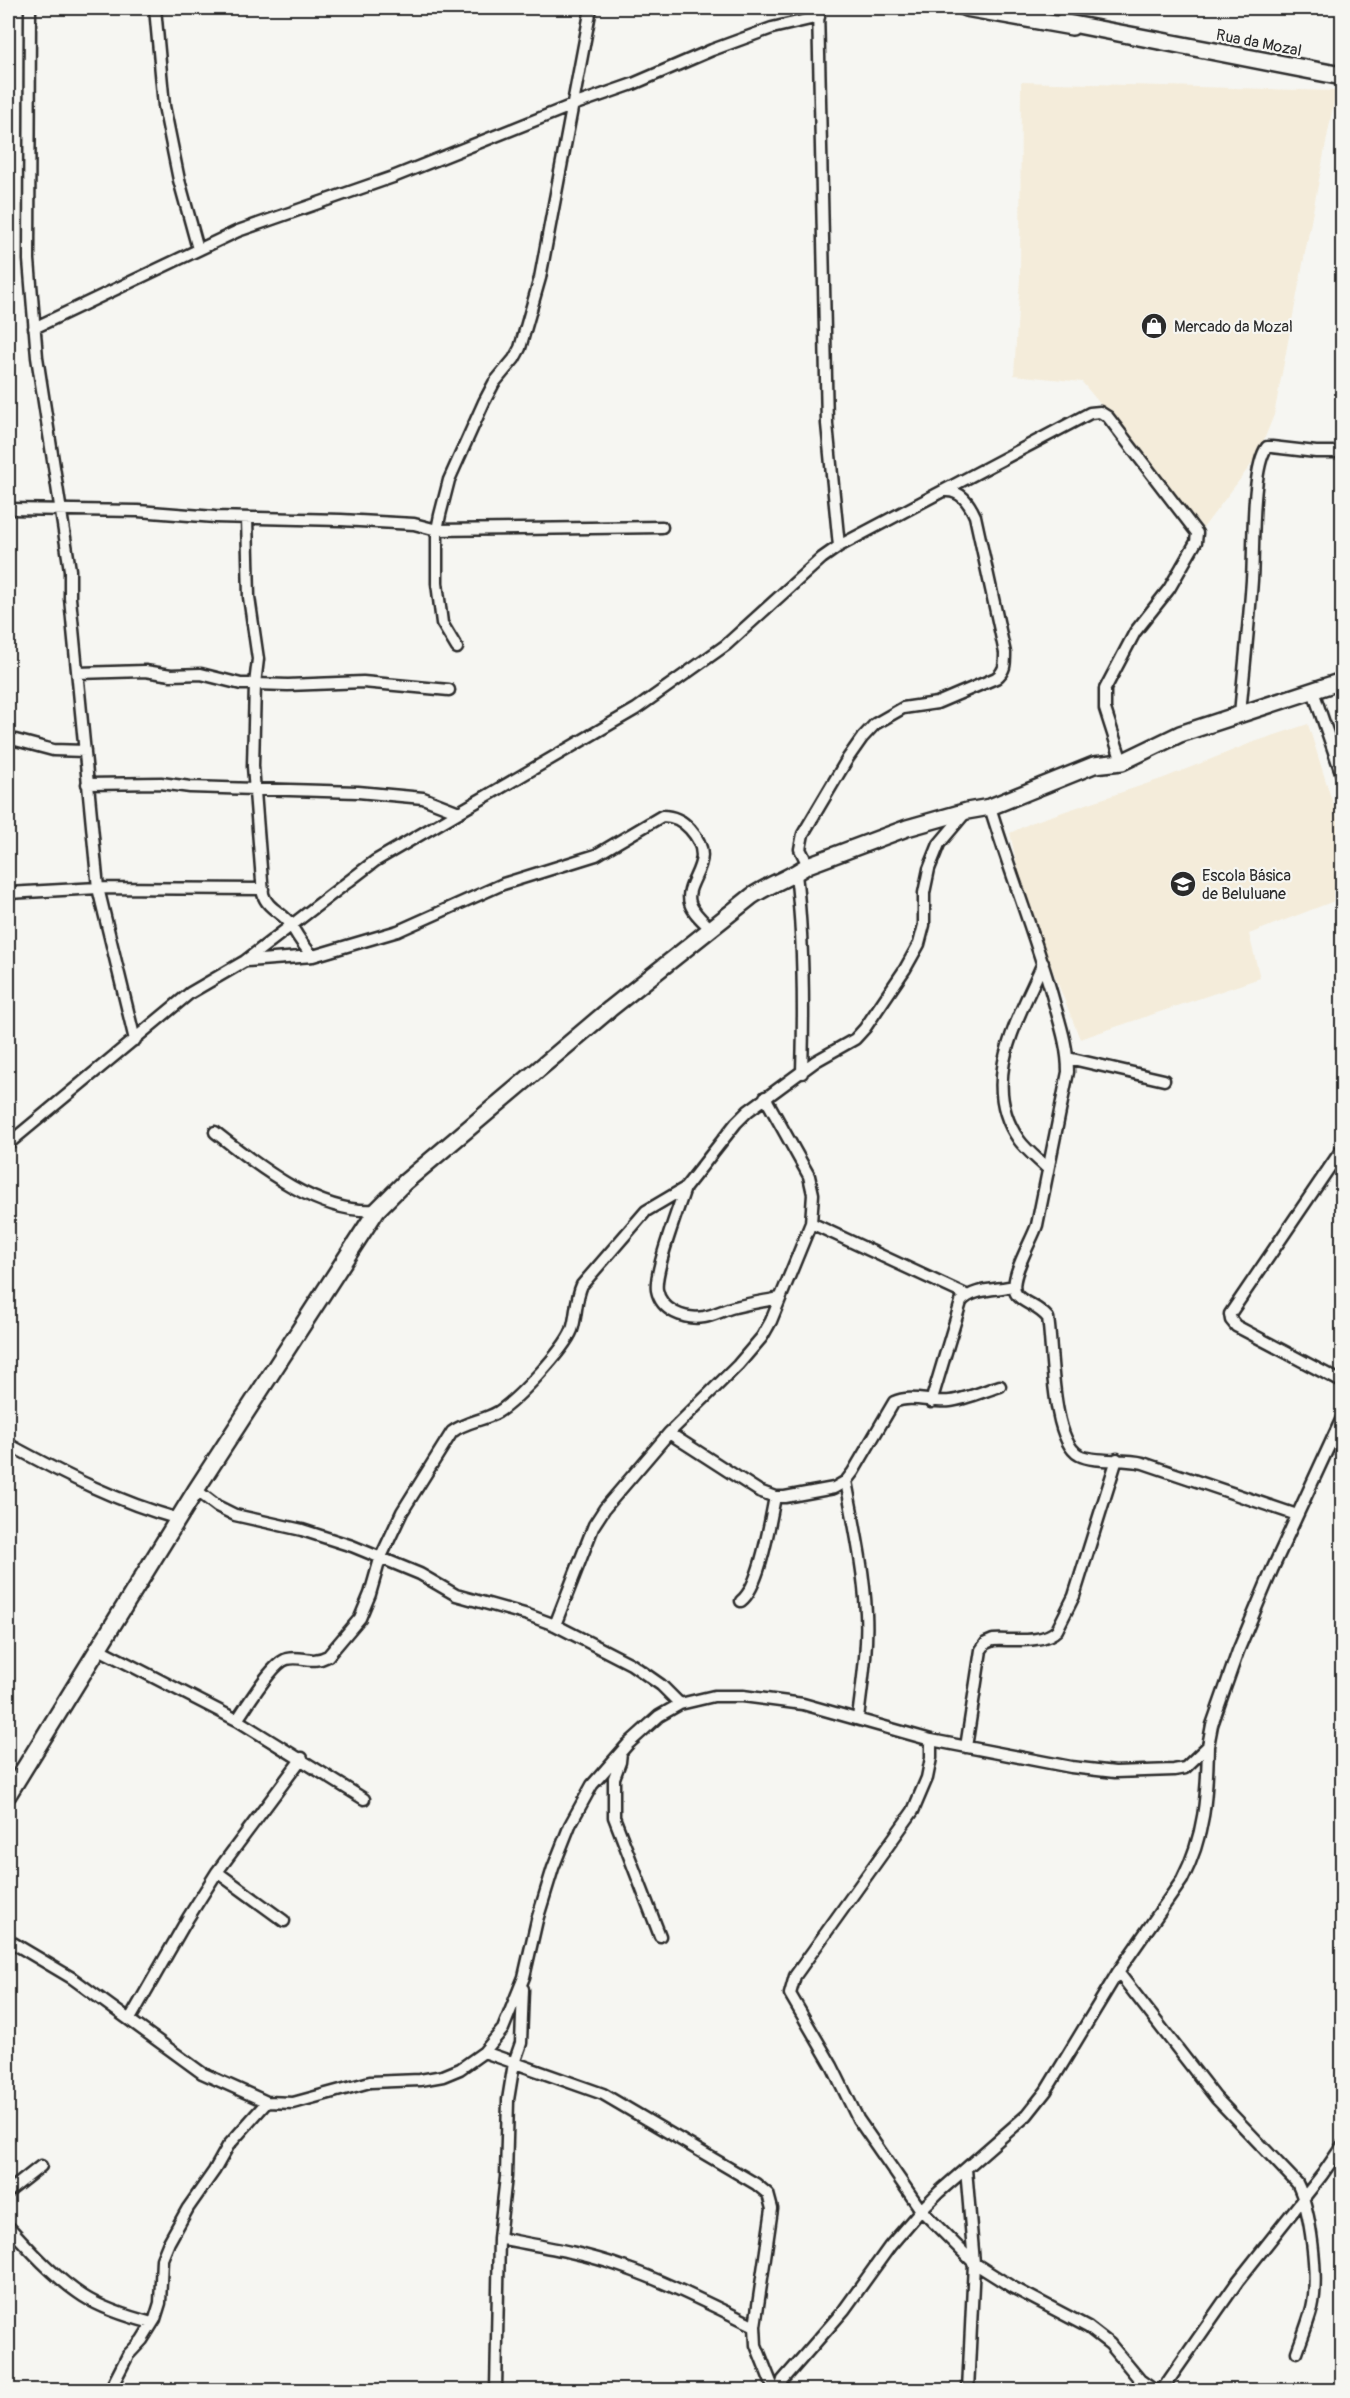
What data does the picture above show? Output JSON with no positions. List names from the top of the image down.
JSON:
{
  "streets": {
    "street": ["Rua da Mozal"]
  },
  "places": {
    "shop": ["Mercado da Mozal"],
    "school or university": ["Escola Básica de Beluluane"]
  }
}
